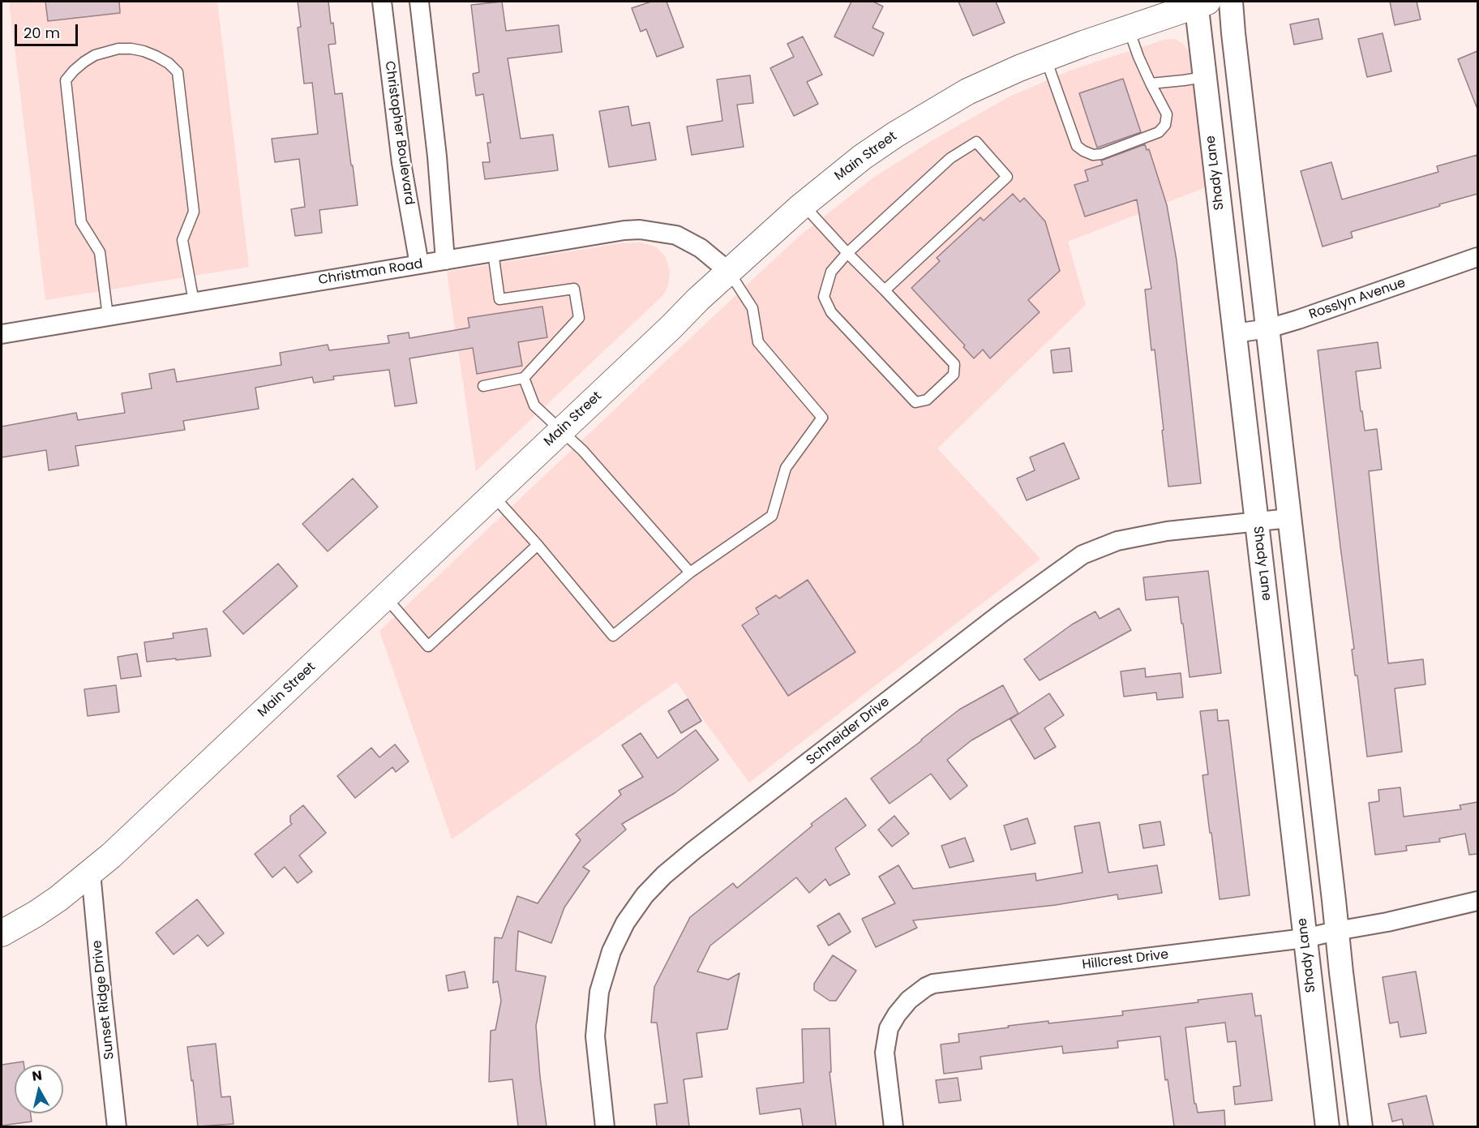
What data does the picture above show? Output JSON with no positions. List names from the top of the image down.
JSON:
{
  "streets": {
    "main road": ["Main Street"],
    "street": [
      "Christopher Boulevard",
      "Shady Lane",
      "Christman Road",
      "Rosslyn Avenue",
      "Schneider Drive",
      "Hillcrest Drive",
      "Sunset Ridge Drive"
    ]
  },
  "crossings": [
    ["Christopher Boulevard", "Christman Road"],
    ["Main Street", "Shady Lane"],
    ["Main Street", "Christman Road"],
    ["Main Street", "Sunset Ridge Drive"],
    ["Shady Lane", "Rosslyn Avenue"],
    ["Shady Lane", "Schneider Drive"],
    ["Shady Lane", "Hillcrest Drive"]
  ],
  "scale_bar": "20 m",
  "north": "top"
}
